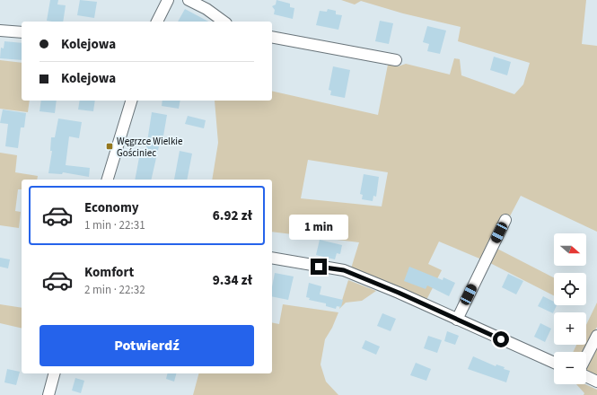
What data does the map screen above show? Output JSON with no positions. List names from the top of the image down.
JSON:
{
  "places": {
    "transit": ["Węgrzce Wielkie Gościniec"]
  },
  "north": "right",
  "page": {
    "banner": ["Kolejowa", "Kolejowa"],
    "list": [
      {
        "name": "Economy",
        "note": "1 min · 22:31",
        "value": "6.92 zł"
      },
      {
        "name": "Komfort",
        "note": "2 min · 22:32",
        "value": "9.34 zł"
      }
    ],
    "bubble": "1 min",
    "map_buttons": ["+", "−"],
    "buttons": "Potwierdź"
  }
}
